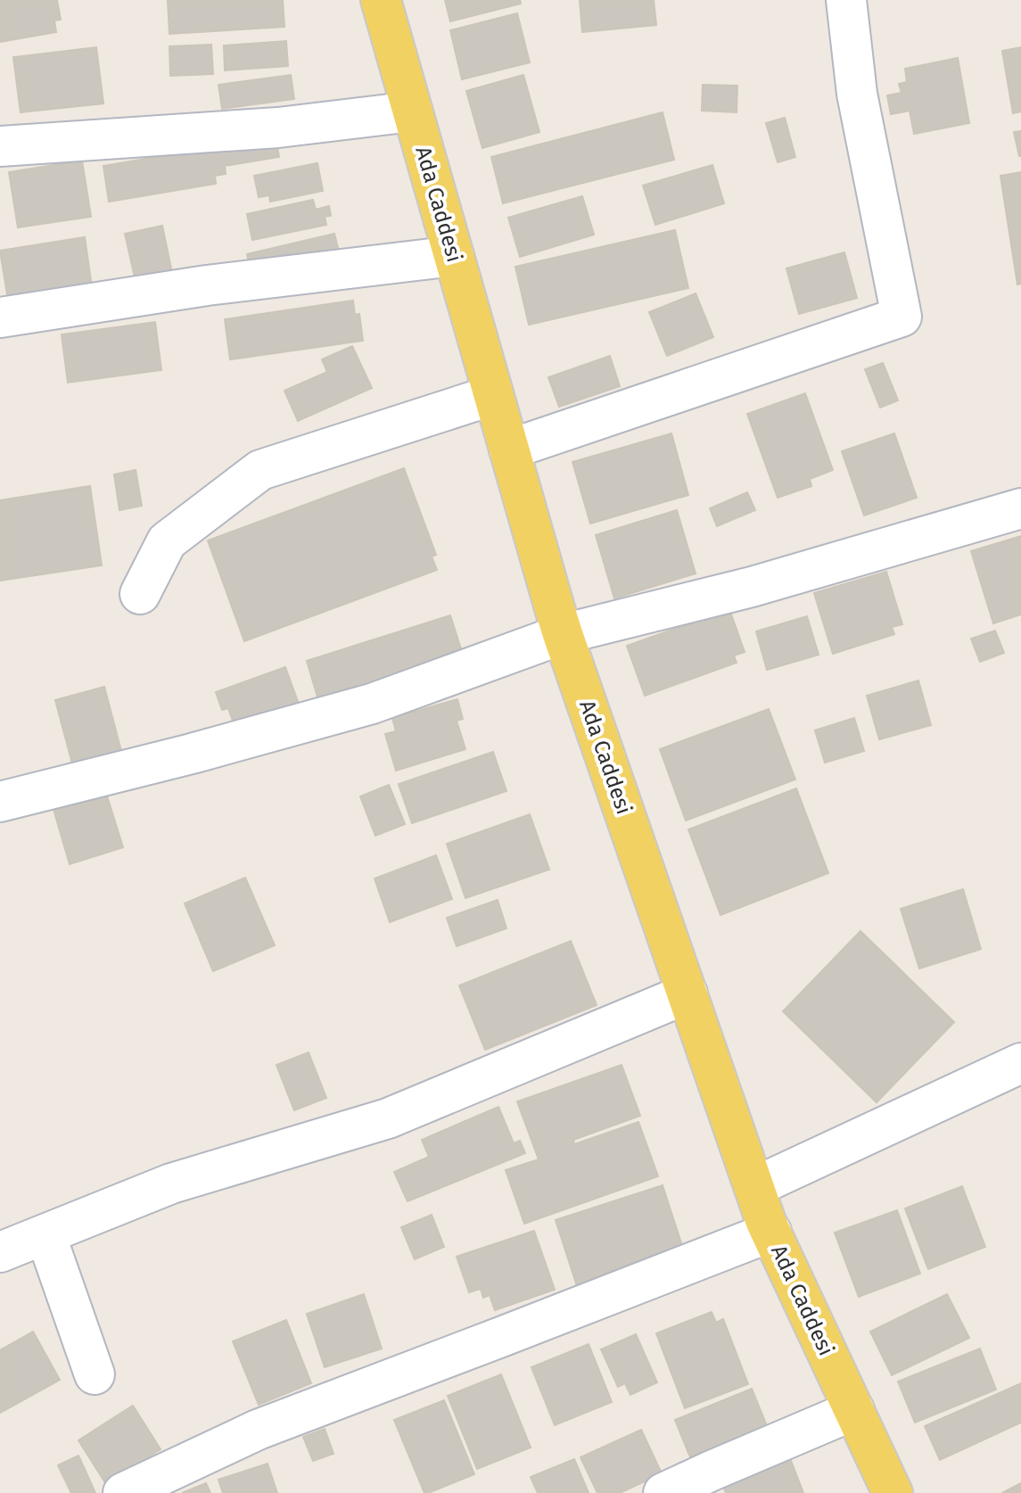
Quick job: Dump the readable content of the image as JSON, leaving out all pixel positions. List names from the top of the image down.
{
  "streets": {
    "main road": ["Ada Caddesi"]
  }
}
